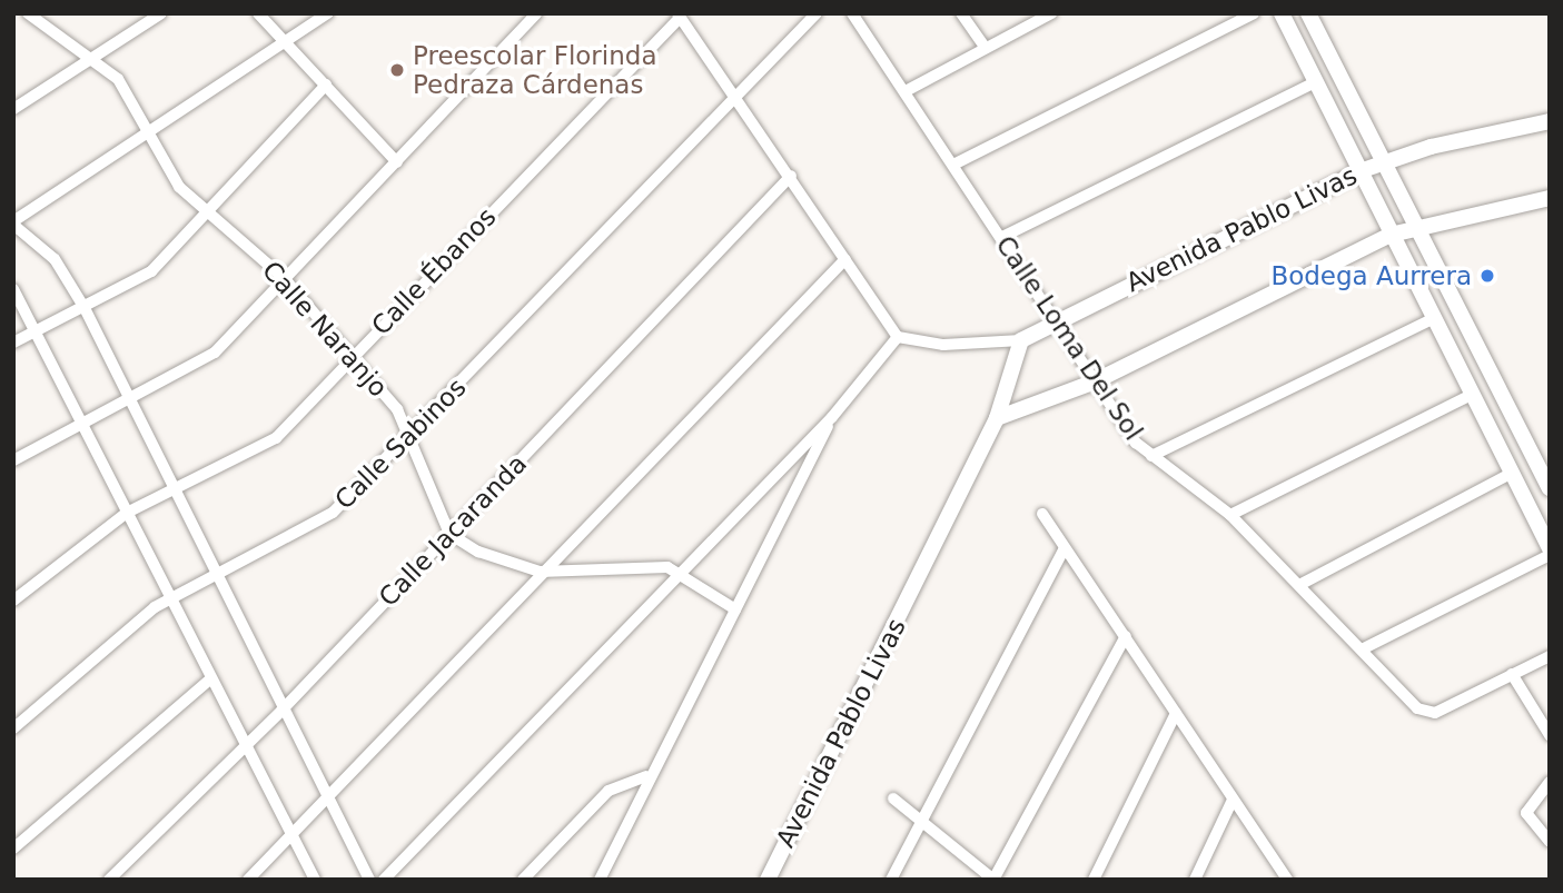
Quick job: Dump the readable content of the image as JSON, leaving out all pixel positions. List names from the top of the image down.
{
  "streets": {
    "street": [
      "Avenida Pablo Livas",
      "Calle Ébanos",
      "Calle Naranjo",
      "Calle Loma Del Sol",
      "Calle Sabinos",
      "Calle Jacaranda"
    ]
  },
  "crossings": [
    ["Avenida Pablo Livas", "Calle Loma Del Sol"],
    ["Calle Ébanos", "Calle Naranjo"],
    ["Calle Naranjo", "Calle Sabinos"],
    ["Calle Naranjo", "Calle Jacaranda"]
  ],
  "places": ["Preescolar Florinda Pedraza Cárdenas", "Bodega Aurrera"]
}
